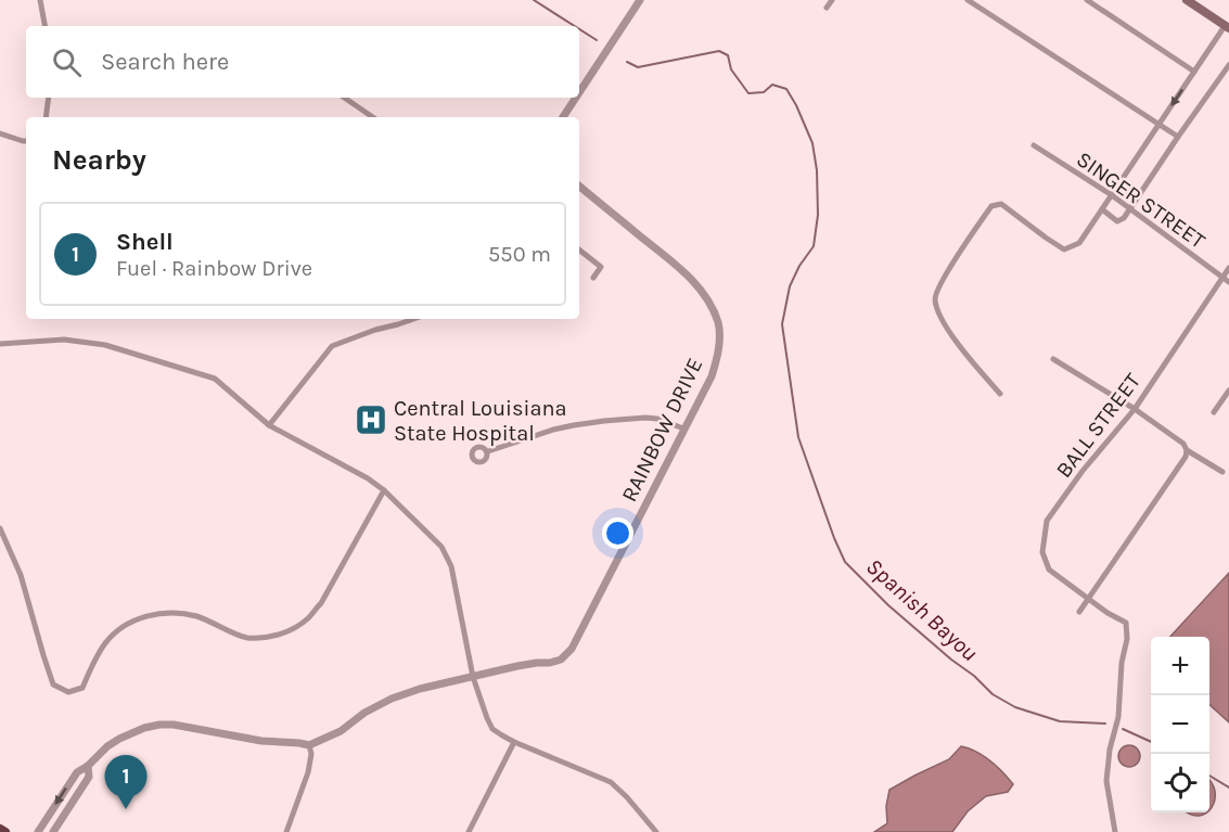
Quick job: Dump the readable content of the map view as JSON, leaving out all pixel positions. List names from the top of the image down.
{
  "streets": {
    "street": ["SINGER STREET", "BALL STREET", "RAINBOW DRIVE"]
  },
  "crossings": [
    ["SINGER STREET", "BALL STREET"]
  ],
  "water": ["Spanish Bayou"],
  "places": {
    "hospital": ["Central Louisiana State Hospital"]
  },
  "page": {
    "search": "Search here",
    "heading": "Nearby",
    "list": [
      {
        "mark": "1",
        "name": "Shell",
        "note": "Fuel · Rainbow Drive",
        "value": "550 m"
      }
    ],
    "map_buttons": ["+", "−"],
    "pins": "1"
  }
}
